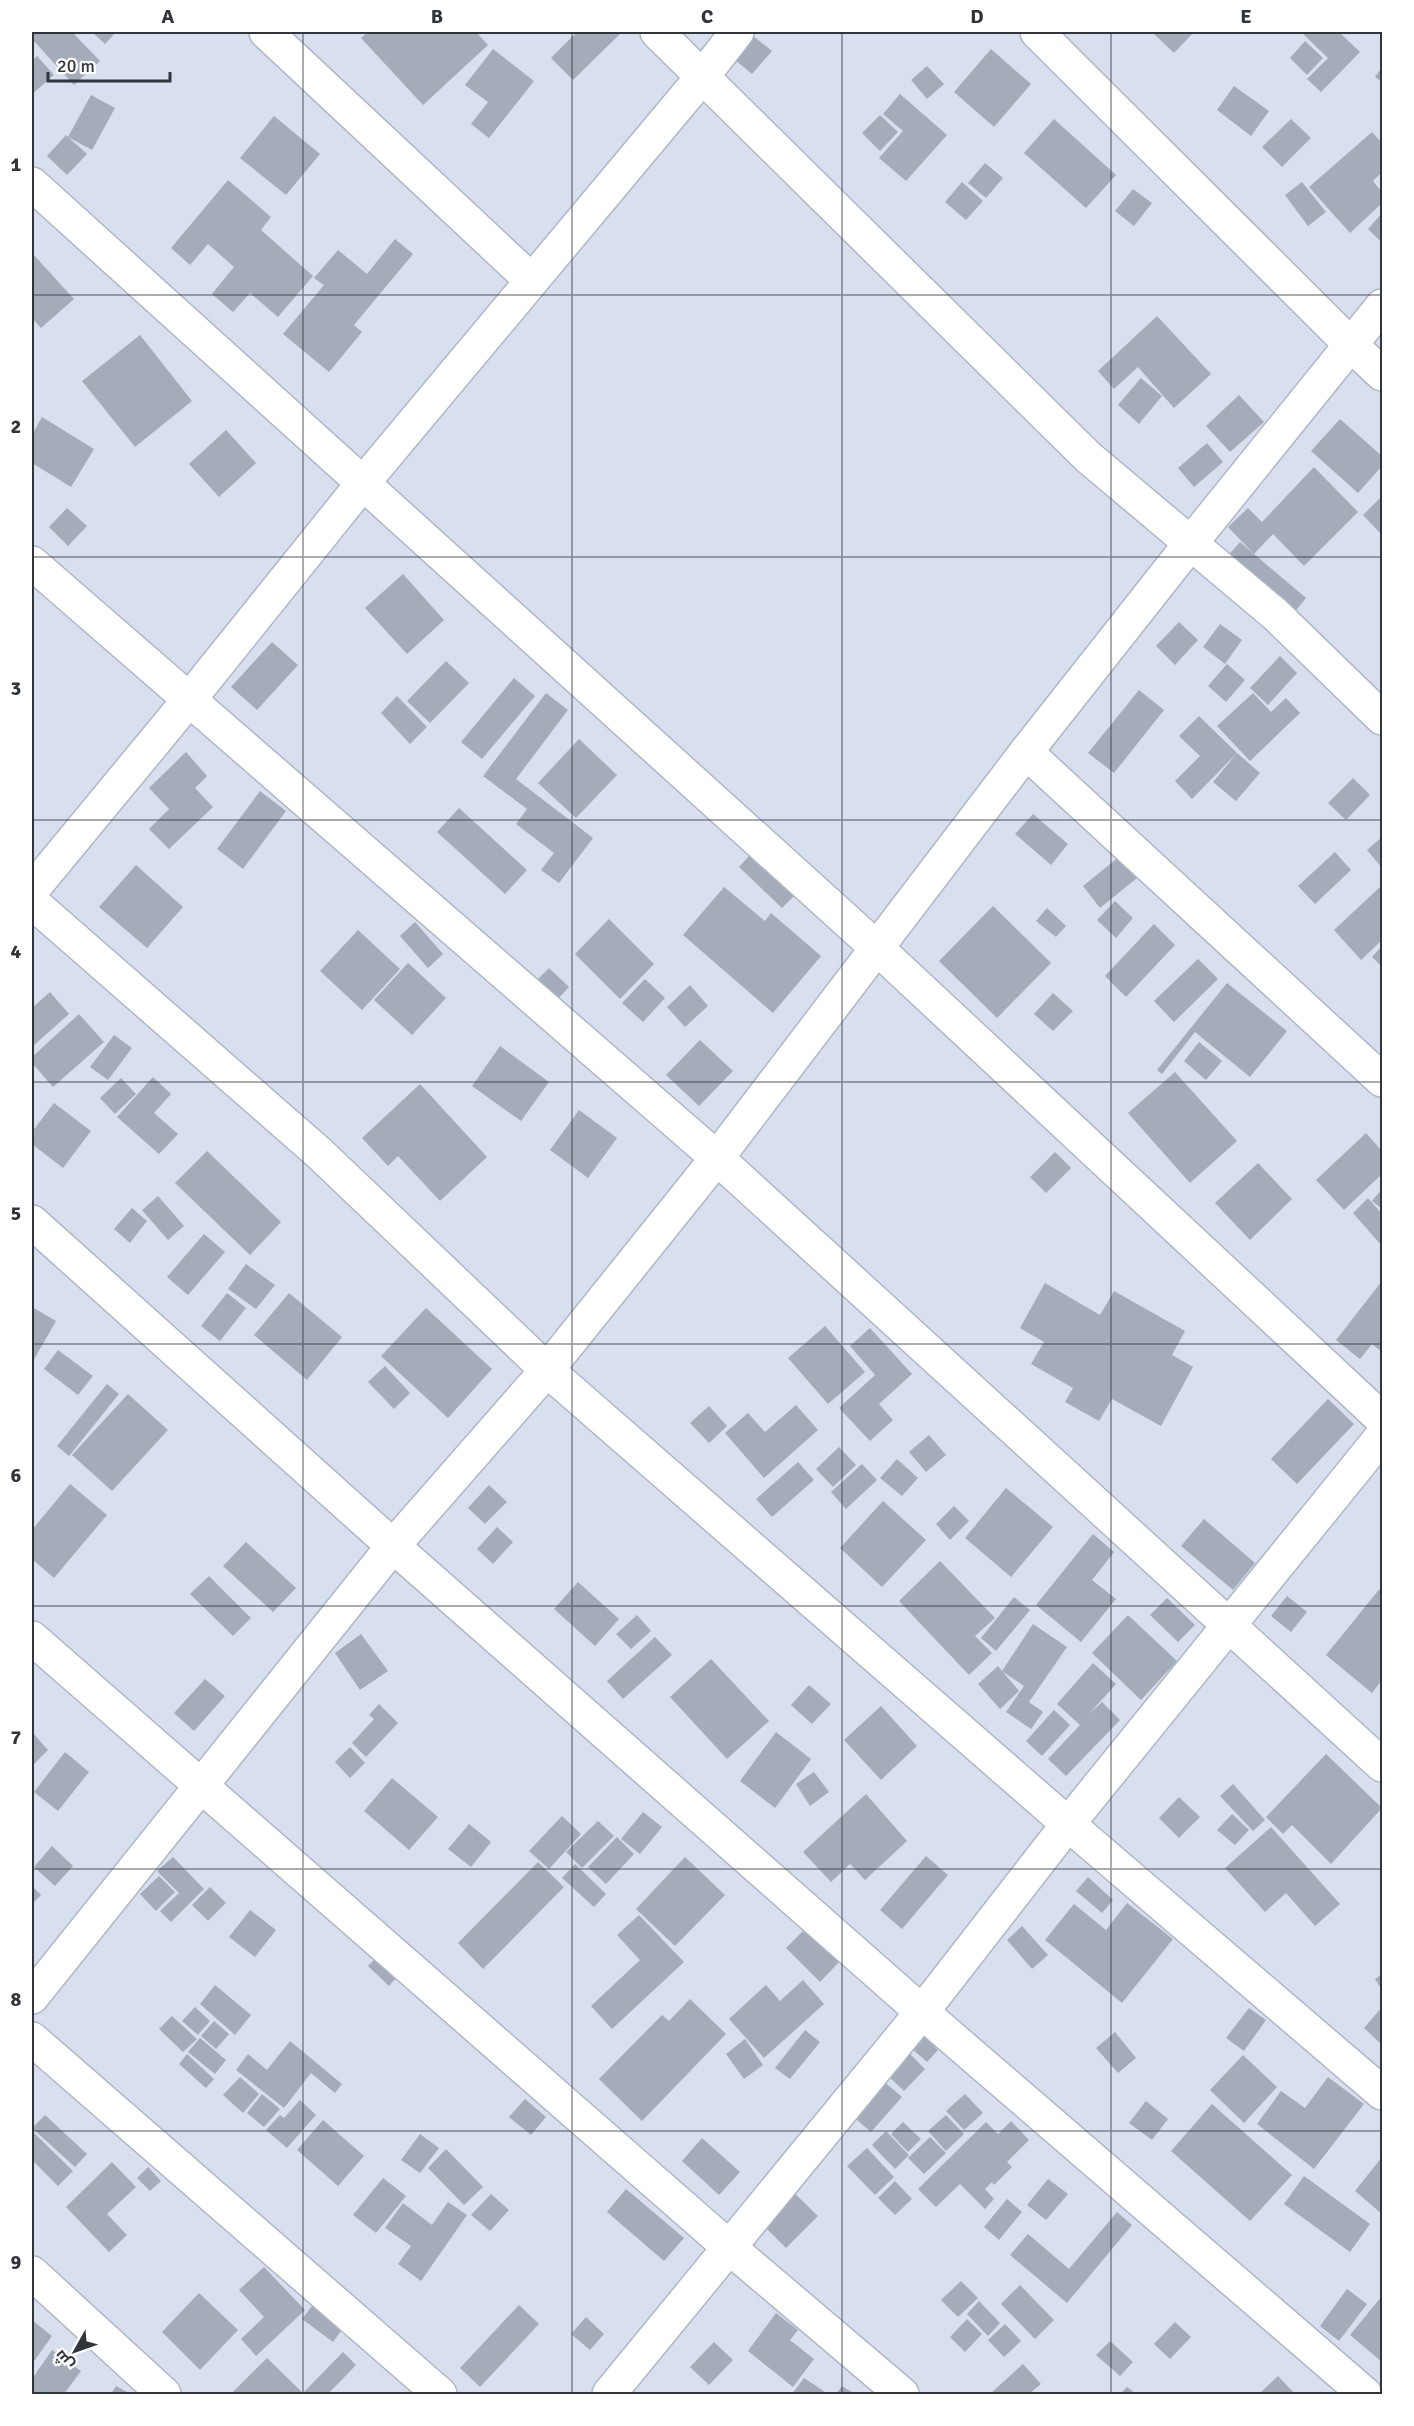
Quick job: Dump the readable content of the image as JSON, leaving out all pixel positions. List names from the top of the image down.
{
  "scale_bar": "20 m",
  "north": "bottom left",
  "grid": {
    "columns": [
      "A",
      "B",
      "C",
      "D",
      "E"
    ],
    "rows": [
      "1",
      "2",
      "3",
      "4",
      "5",
      "6",
      "7",
      "8",
      "9"
    ]
  }
}
